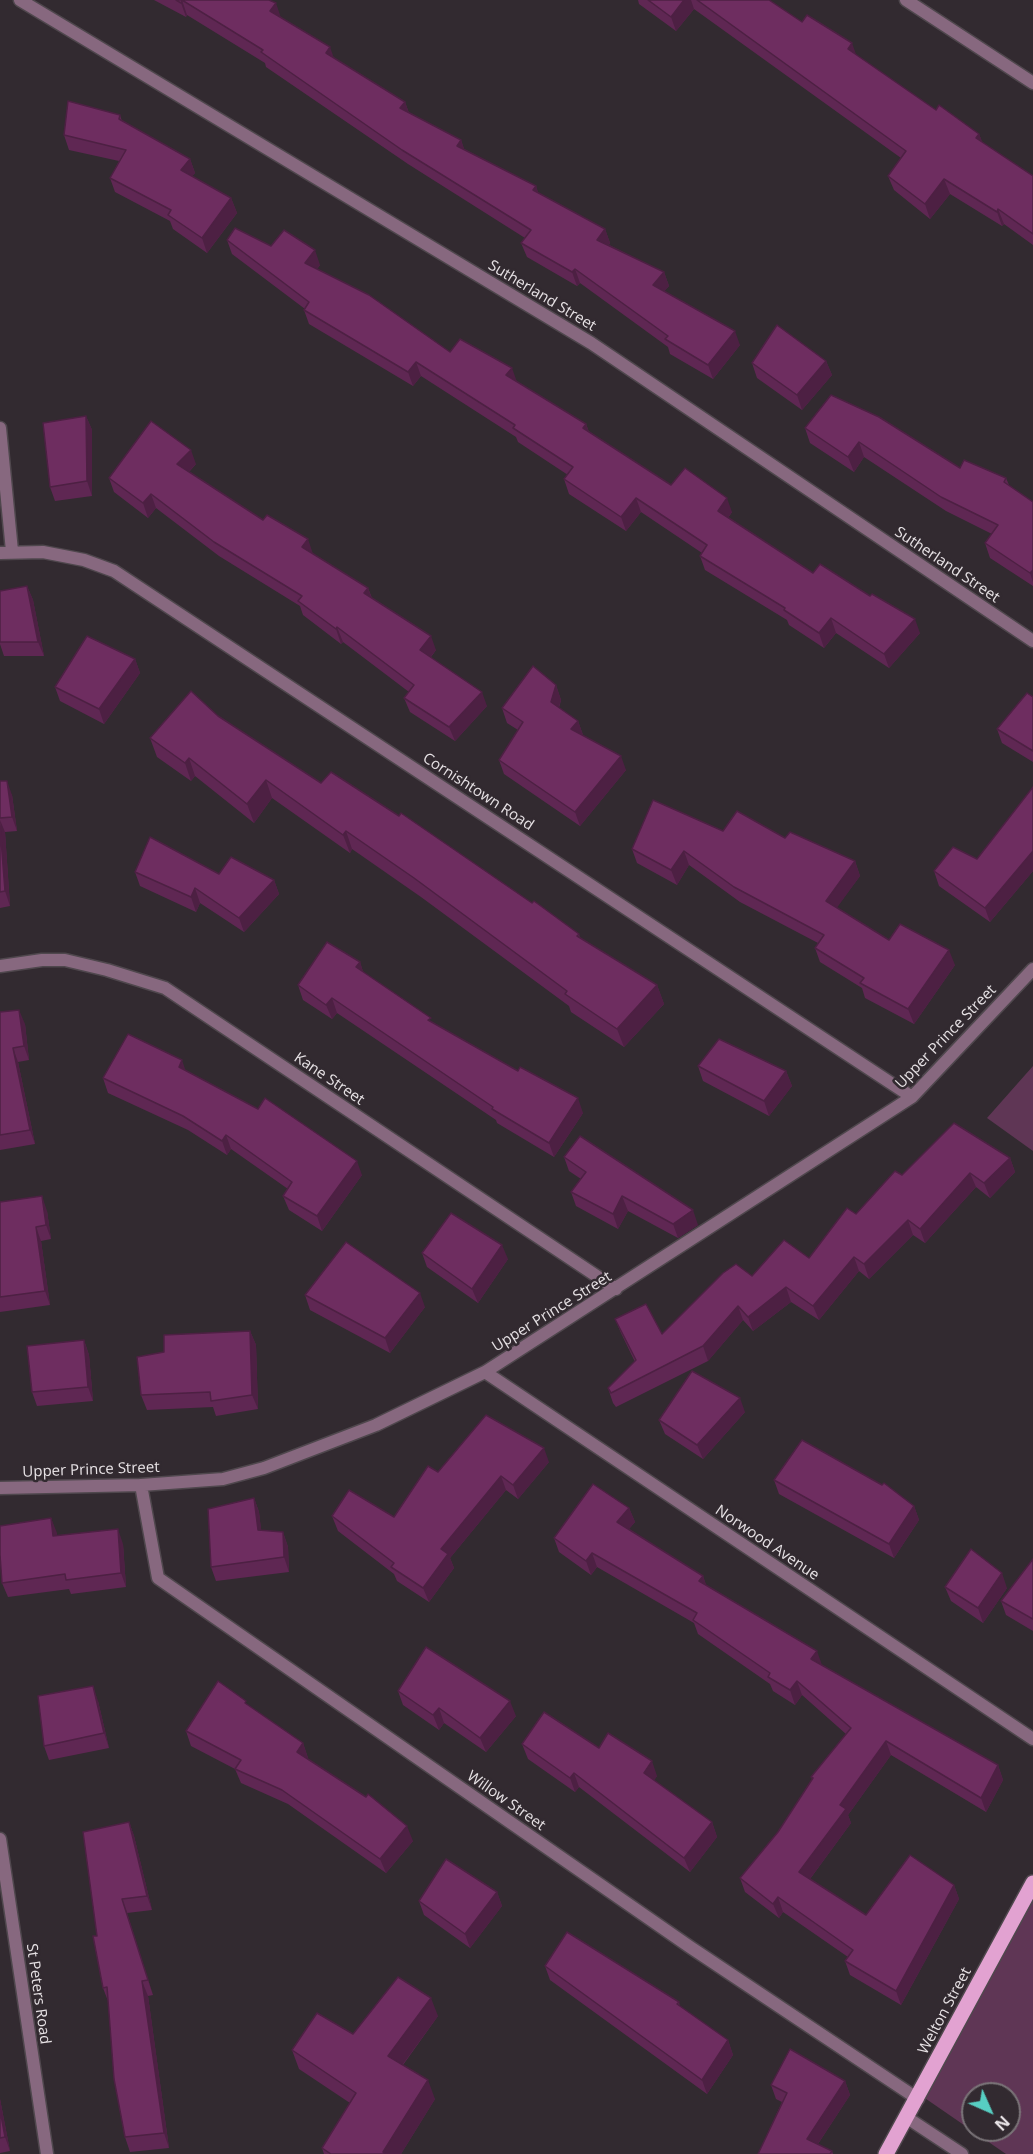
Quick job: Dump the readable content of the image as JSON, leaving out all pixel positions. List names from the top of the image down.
{
  "streets": {
    "main road": ["Welton Street"],
    "street": [
      "Sutherland Street",
      "Cornishtown Road",
      "Upper Prince Street",
      "Kane Street",
      "Norwood Avenue",
      "Willow Street",
      "St Peters Road"
    ]
  },
  "crossings": [
    ["Cornishtown Road", "Upper Prince Street"],
    ["Upper Prince Street", "Kane Street"],
    ["Upper Prince Street", "Norwood Avenue"],
    ["Upper Prince Street", "Willow Street"],
    ["Willow Street", "Welton Street"]
  ],
  "north": "bottom right"
}
